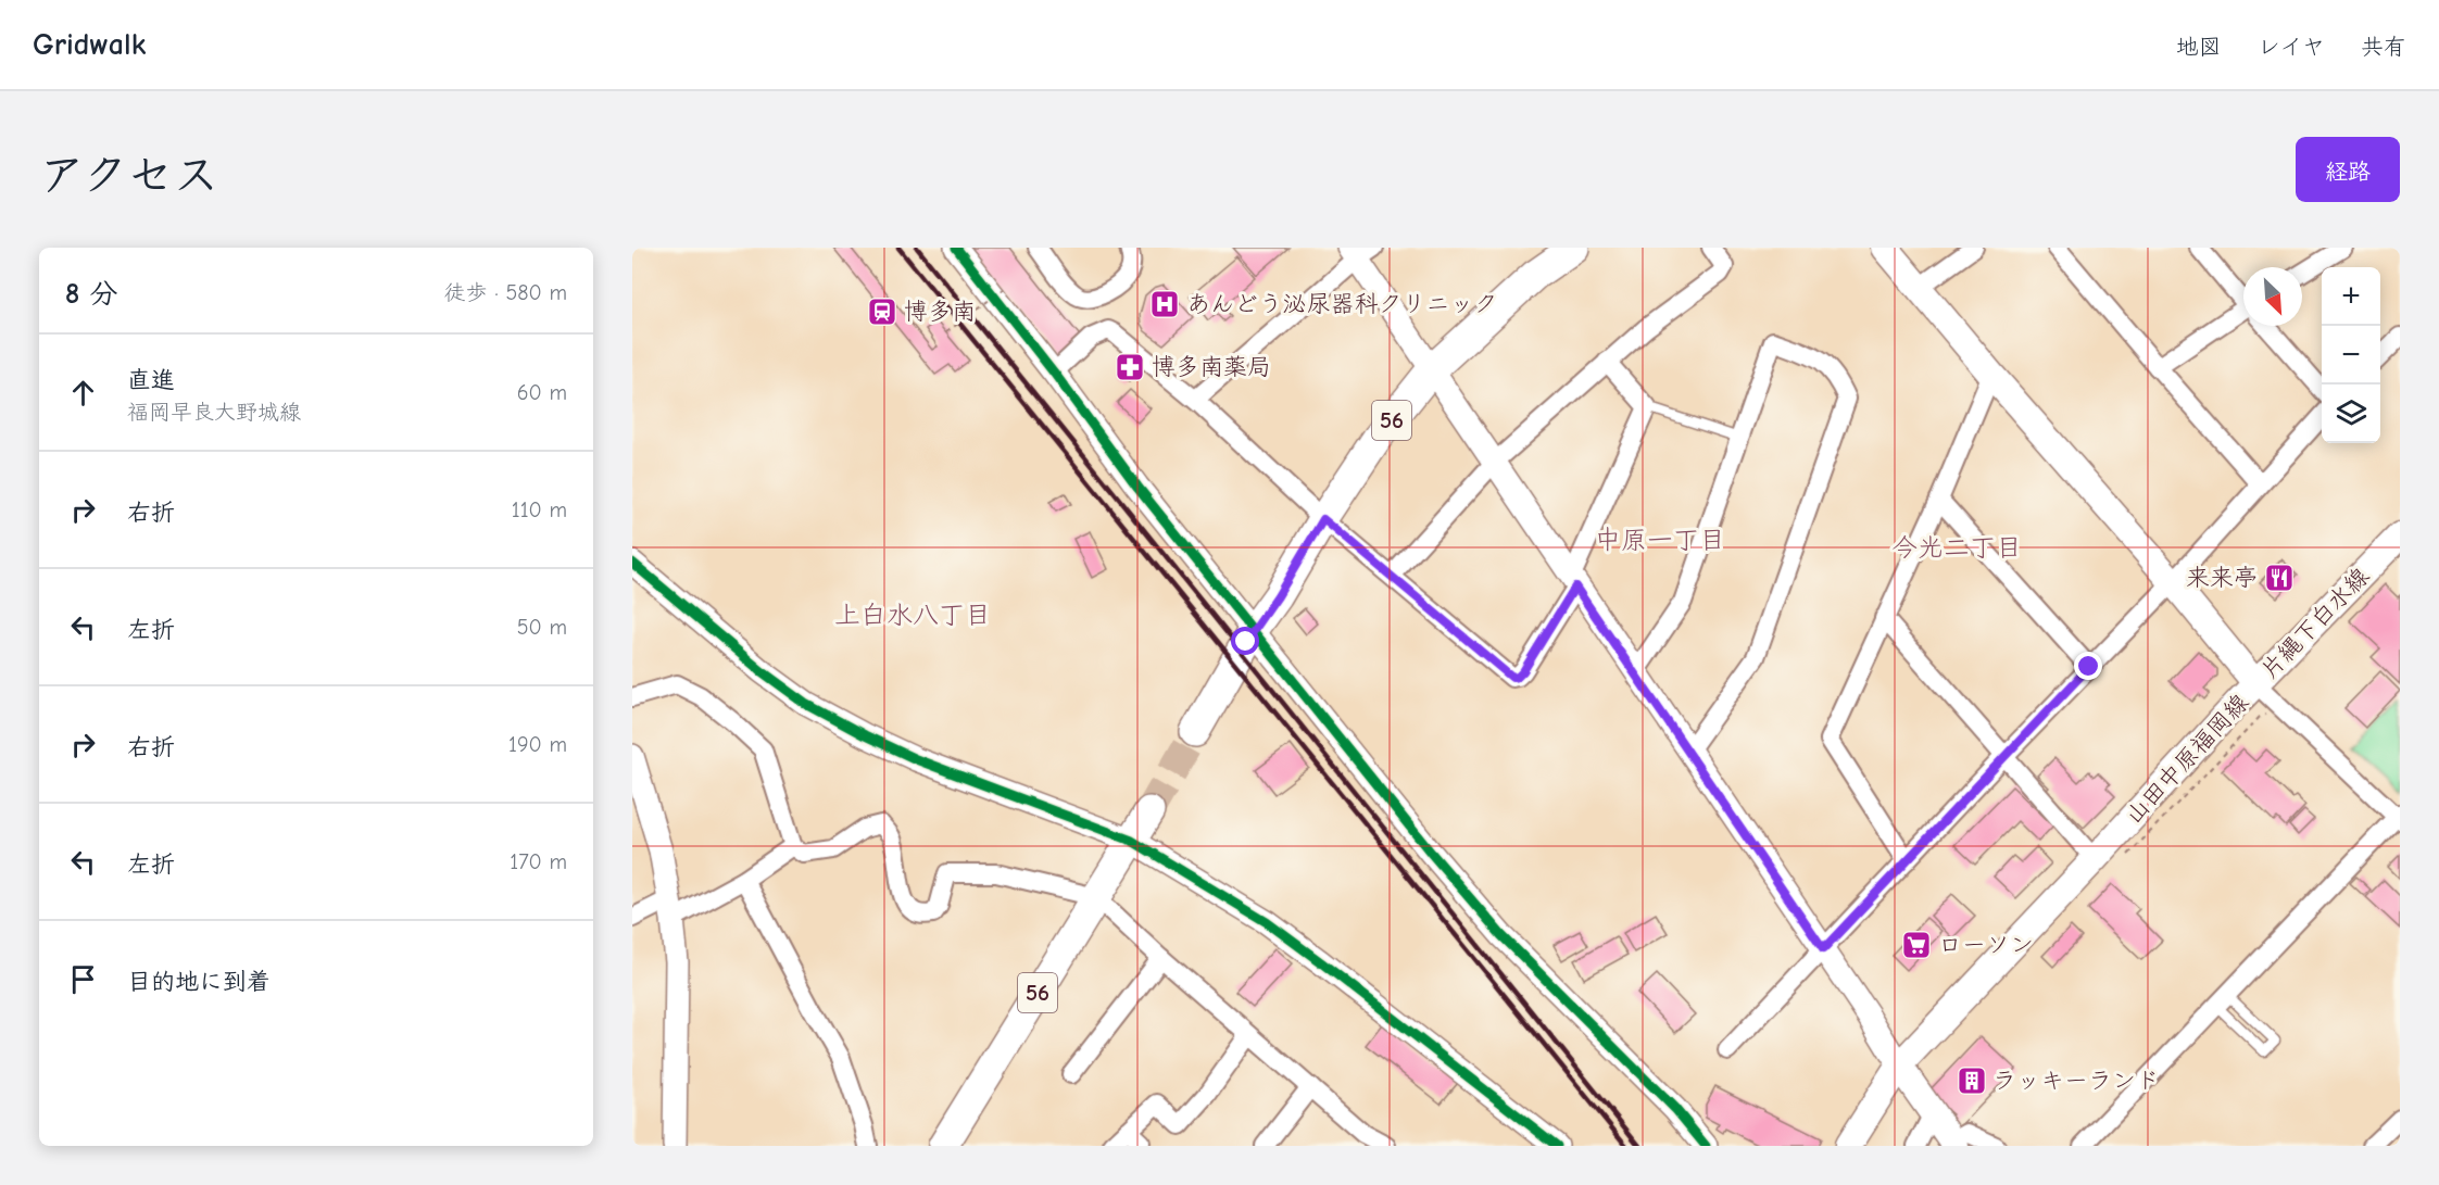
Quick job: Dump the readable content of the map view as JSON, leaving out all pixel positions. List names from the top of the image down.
{
  "streets": {
    "main road": ["56", "片縄下白水線", "山田中原福岡線"]
  },
  "crossings": [
    ["片縄下白水線", "山田中原福岡線"]
  ],
  "districts": ["中原一丁目", "今光二丁目", "上白水八丁目"],
  "places": {
    "hospital": ["あんどう泌尿器科クリニック"],
    "station": ["博多南"],
    "pharmacy": ["博多南薬局"],
    "restaurant": ["来来亭"],
    "supermarket": ["ローソン"],
    "building": ["ラッキーランド"]
  },
  "north": "bottom right",
  "page": {
    "header": "Gridwalk",
    "nav": ["地図", "レイヤ", "共有"],
    "title": "アクセス",
    "buttons": "経路",
    "heading": ["8 分", "徒歩 · 580 m"],
    "map_buttons": ["+", "−"],
    "list": [
      ["直進", "福岡早良大野城線", "60 m"],
      ["右折", "110 m"],
      ["左折", "50 m"],
      ["右折", "190 m"],
      ["左折", "170 m"],
      "目的地に到着"
    ]
  }
}
